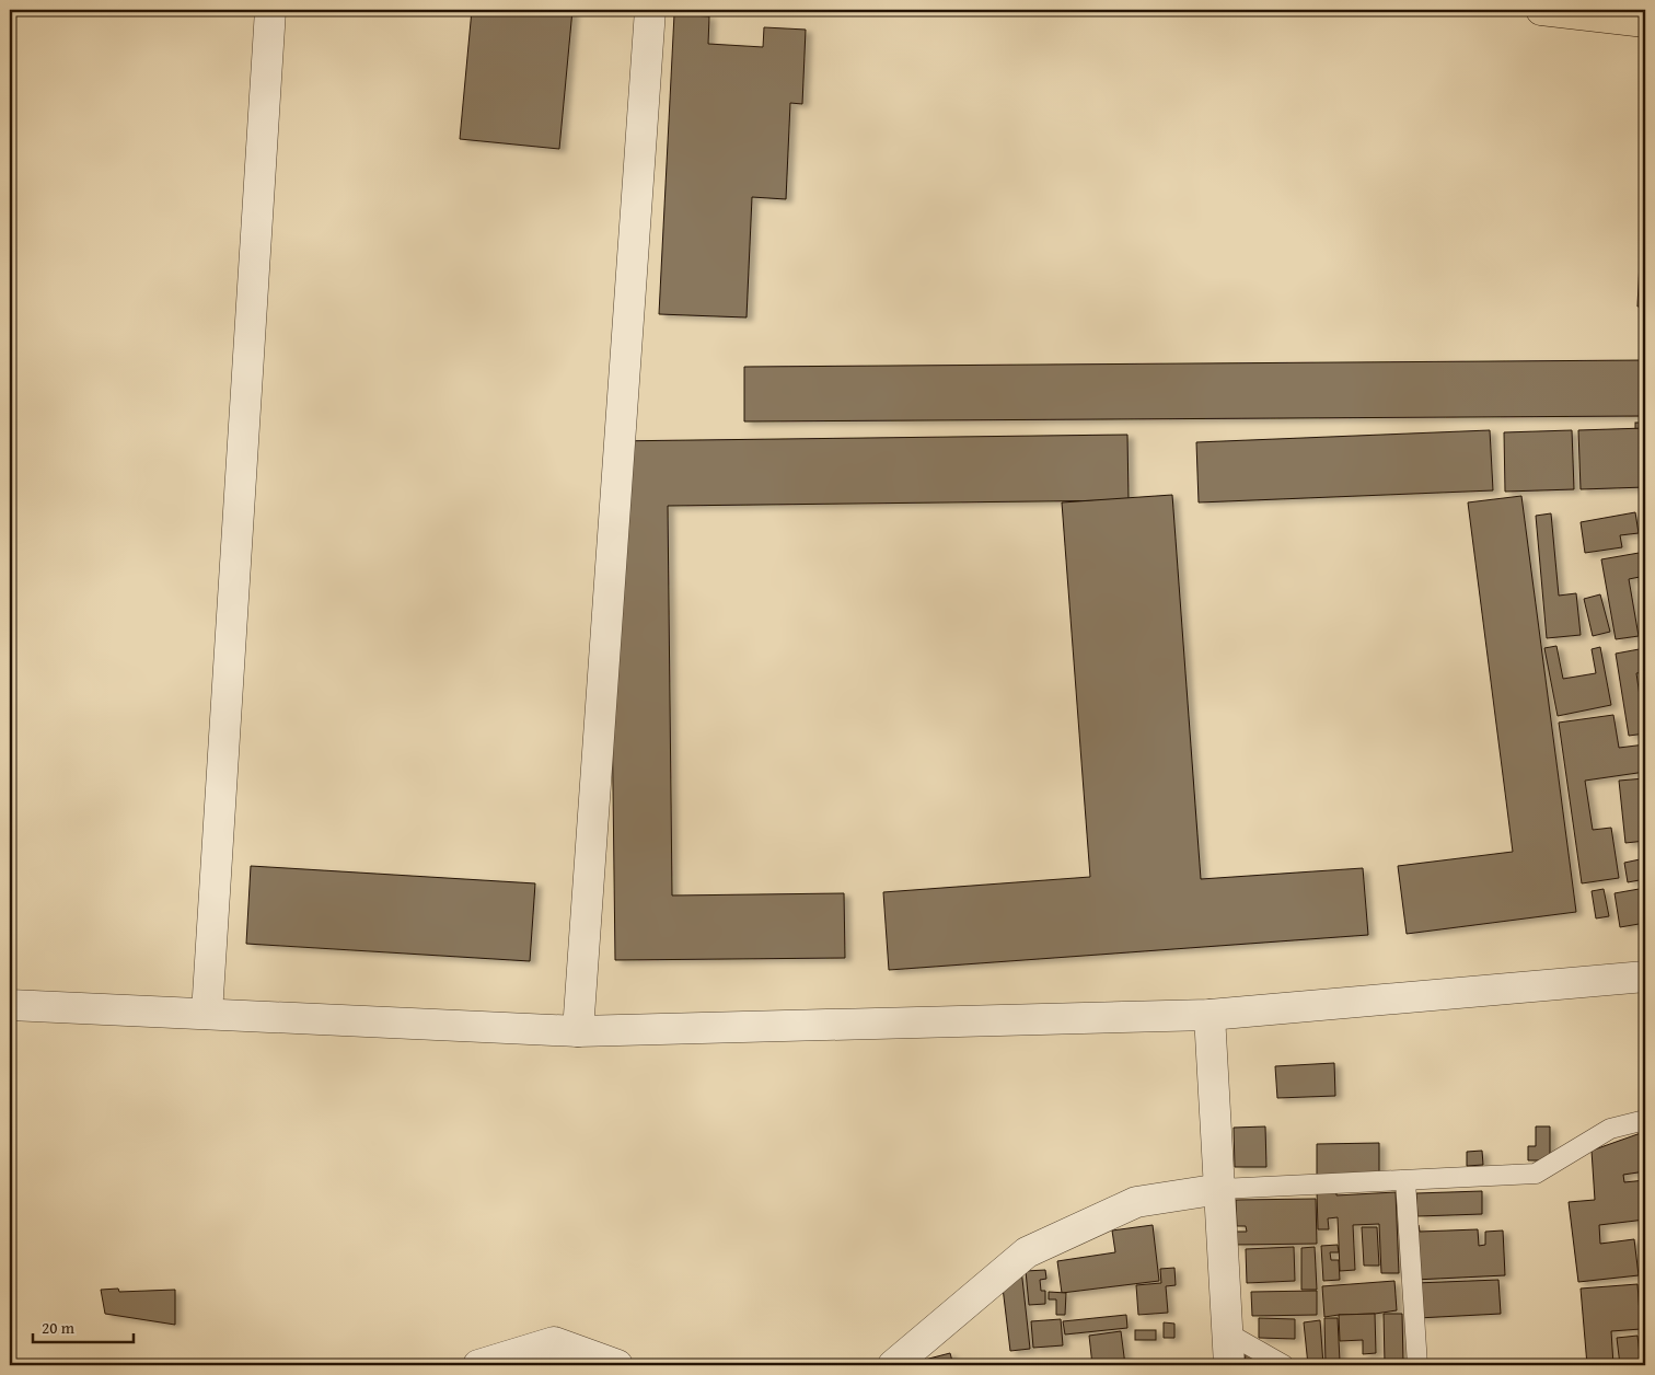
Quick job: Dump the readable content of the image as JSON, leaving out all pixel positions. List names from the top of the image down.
{
  "scale_bar": "20 m"
}
